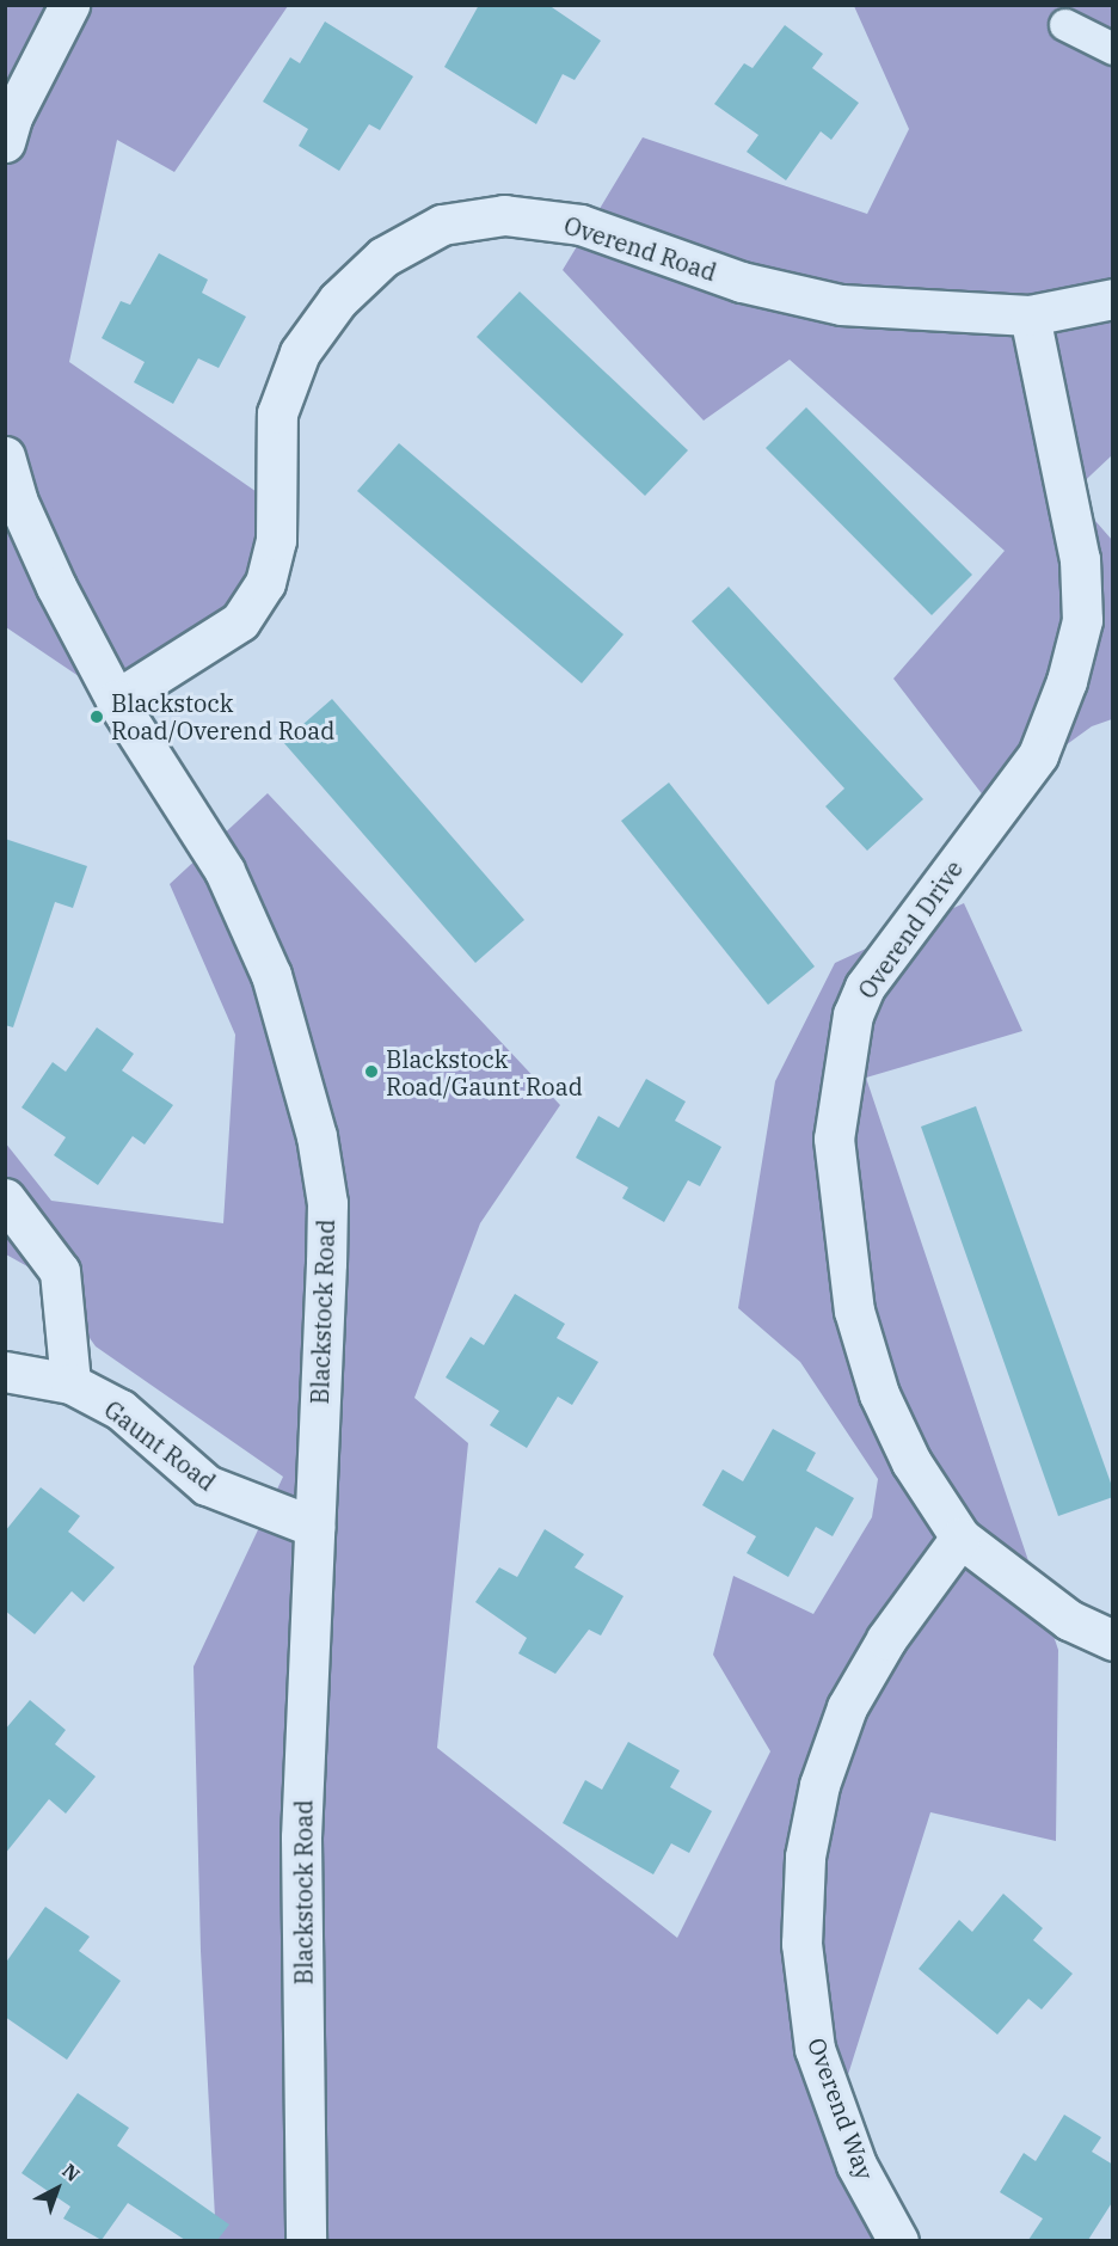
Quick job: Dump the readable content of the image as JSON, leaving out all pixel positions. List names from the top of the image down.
{
  "streets": {
    "street": [
      "Overend Road",
      "Overend Drive",
      "Blackstock Road",
      "Gaunt Road",
      "Overend Way"
    ]
  },
  "crossings": [
    ["Overend Road", "Overend Drive"],
    ["Overend Road", "Blackstock Road"],
    ["Overend Drive", "Overend Way"],
    ["Blackstock Road", "Gaunt Road"]
  ],
  "places": ["Blackstock Road/Overend Road", "Blackstock Road/Gaunt Road"],
  "north": "top right"
}
